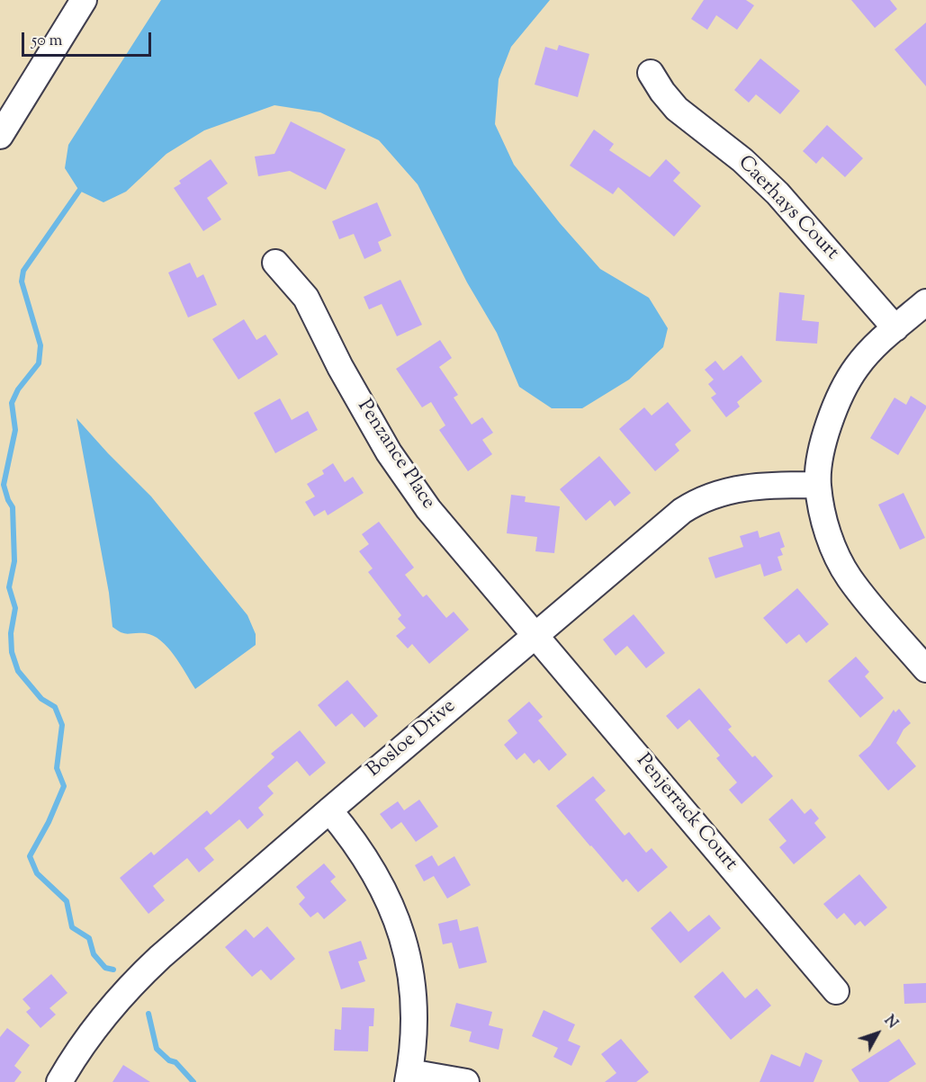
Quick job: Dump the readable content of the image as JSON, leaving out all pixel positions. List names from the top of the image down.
{
  "streets": {
    "street": [
      "Caerhays Court",
      "Penzance Place",
      "Bosloe Drive",
      "Penjerrack Court"
    ]
  },
  "crossings": [
    ["Penzance Place", "Bosloe Drive"],
    ["Penzance Place", "Penjerrack Court"],
    ["Bosloe Drive", "Penjerrack Court"]
  ],
  "scale_bar": "50 m",
  "north": "top right"
}
